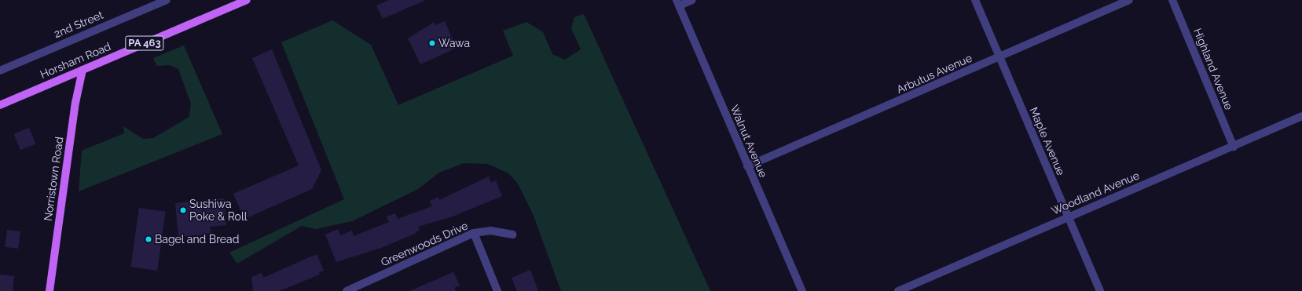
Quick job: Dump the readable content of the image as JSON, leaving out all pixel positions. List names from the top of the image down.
{
  "streets": {
    "main road": ["PA 463", "Horsham Road", "Norristown Road"],
    "street": [
      "2nd Street",
      "Highland Avenue",
      "Arbutus Avenue",
      "Walnut Avenue",
      "Maple Avenue",
      "Woodland Avenue",
      "Greenwoods Drive"
    ]
  },
  "crossings": [
    ["Horsham Road", "Norristown Road"],
    ["Highland Avenue", "Woodland Avenue"],
    ["Arbutus Avenue", "Walnut Avenue"],
    ["Arbutus Avenue", "Maple Avenue"],
    ["Maple Avenue", "Woodland Avenue"]
  ],
  "places": ["Wawa", "Sushiwa Poke & Roll", "Bagel and Bread"]
}
